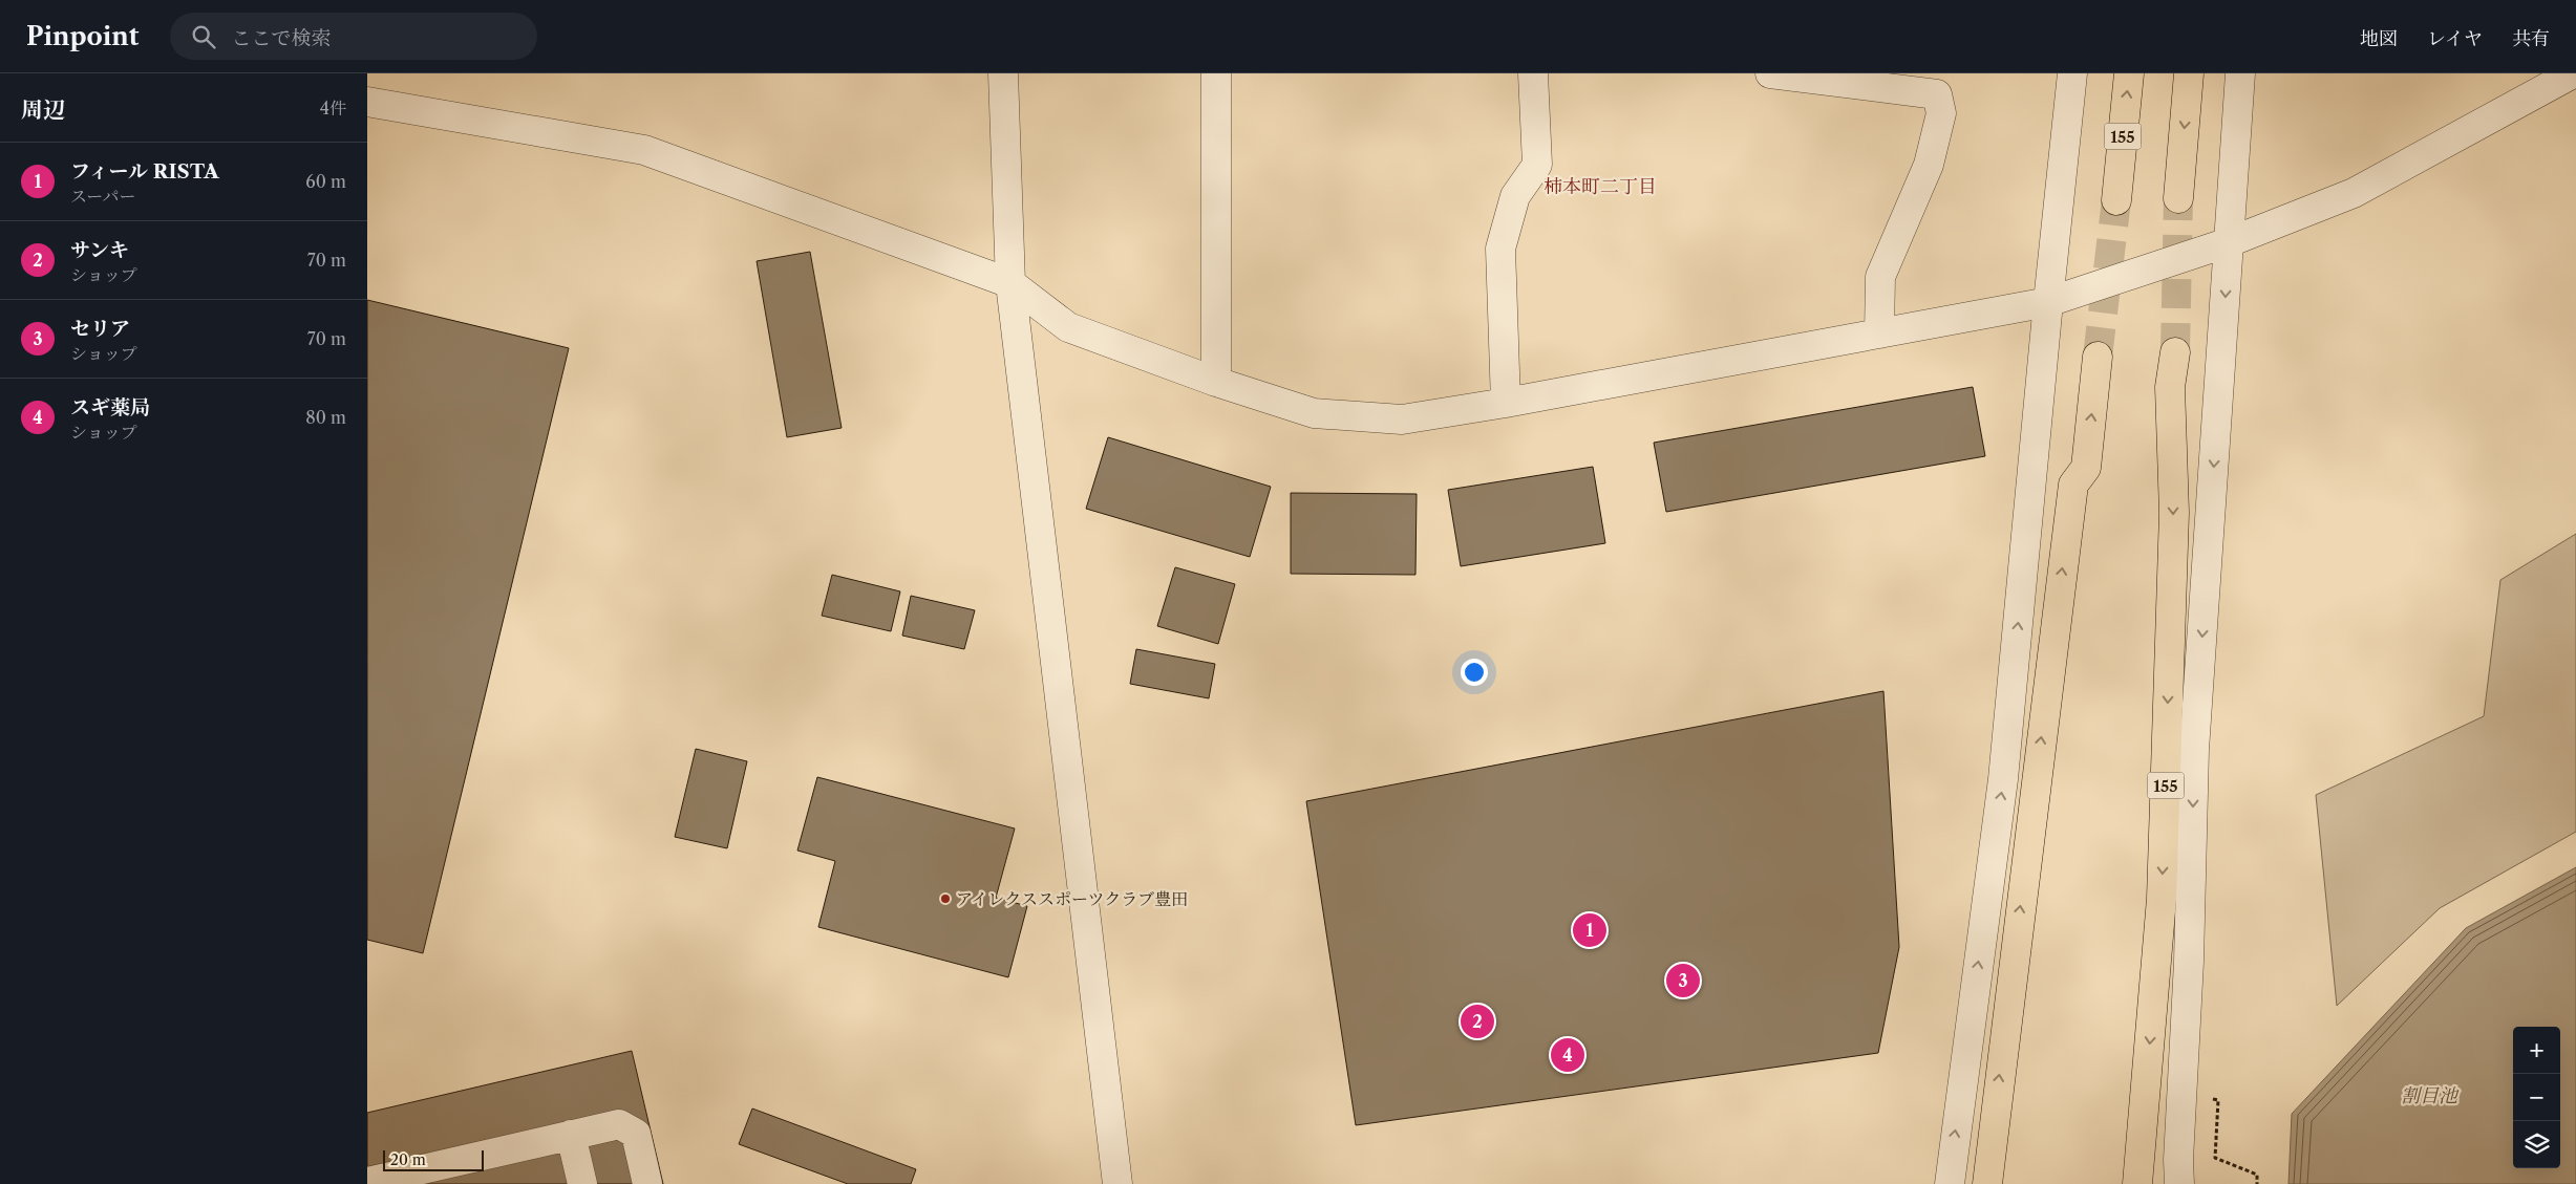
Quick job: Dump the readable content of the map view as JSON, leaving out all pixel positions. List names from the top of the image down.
{
  "streets": {
    "highway": ["155"]
  },
  "districts": ["柿本町二丁目"],
  "water": ["割目池"],
  "places": ["アイレクススポーツクラブ豊田"],
  "scale_bar": "20 m",
  "page": {
    "header": "Pinpoint",
    "search": "ここで検索",
    "nav": ["地図", "レイヤ", "共有"],
    "heading": ["周辺", "4件"],
    "list": [
      {
        "mark": "1",
        "name": "フィール RISTA",
        "note": "スーパー",
        "value": "60 m"
      },
      {
        "mark": "2",
        "name": "サンキ",
        "note": "ショップ",
        "value": "70 m"
      },
      {
        "mark": "3",
        "name": "セリア",
        "note": "ショップ",
        "value": "70 m"
      },
      {
        "mark": "4",
        "name": "スギ薬局",
        "note": "ショップ",
        "value": "80 m"
      }
    ],
    "pins": [
      "1",
      "3",
      "2",
      "4"
    ],
    "map_buttons": ["+", "−"],
    "scale": "20 m"
  }
}
